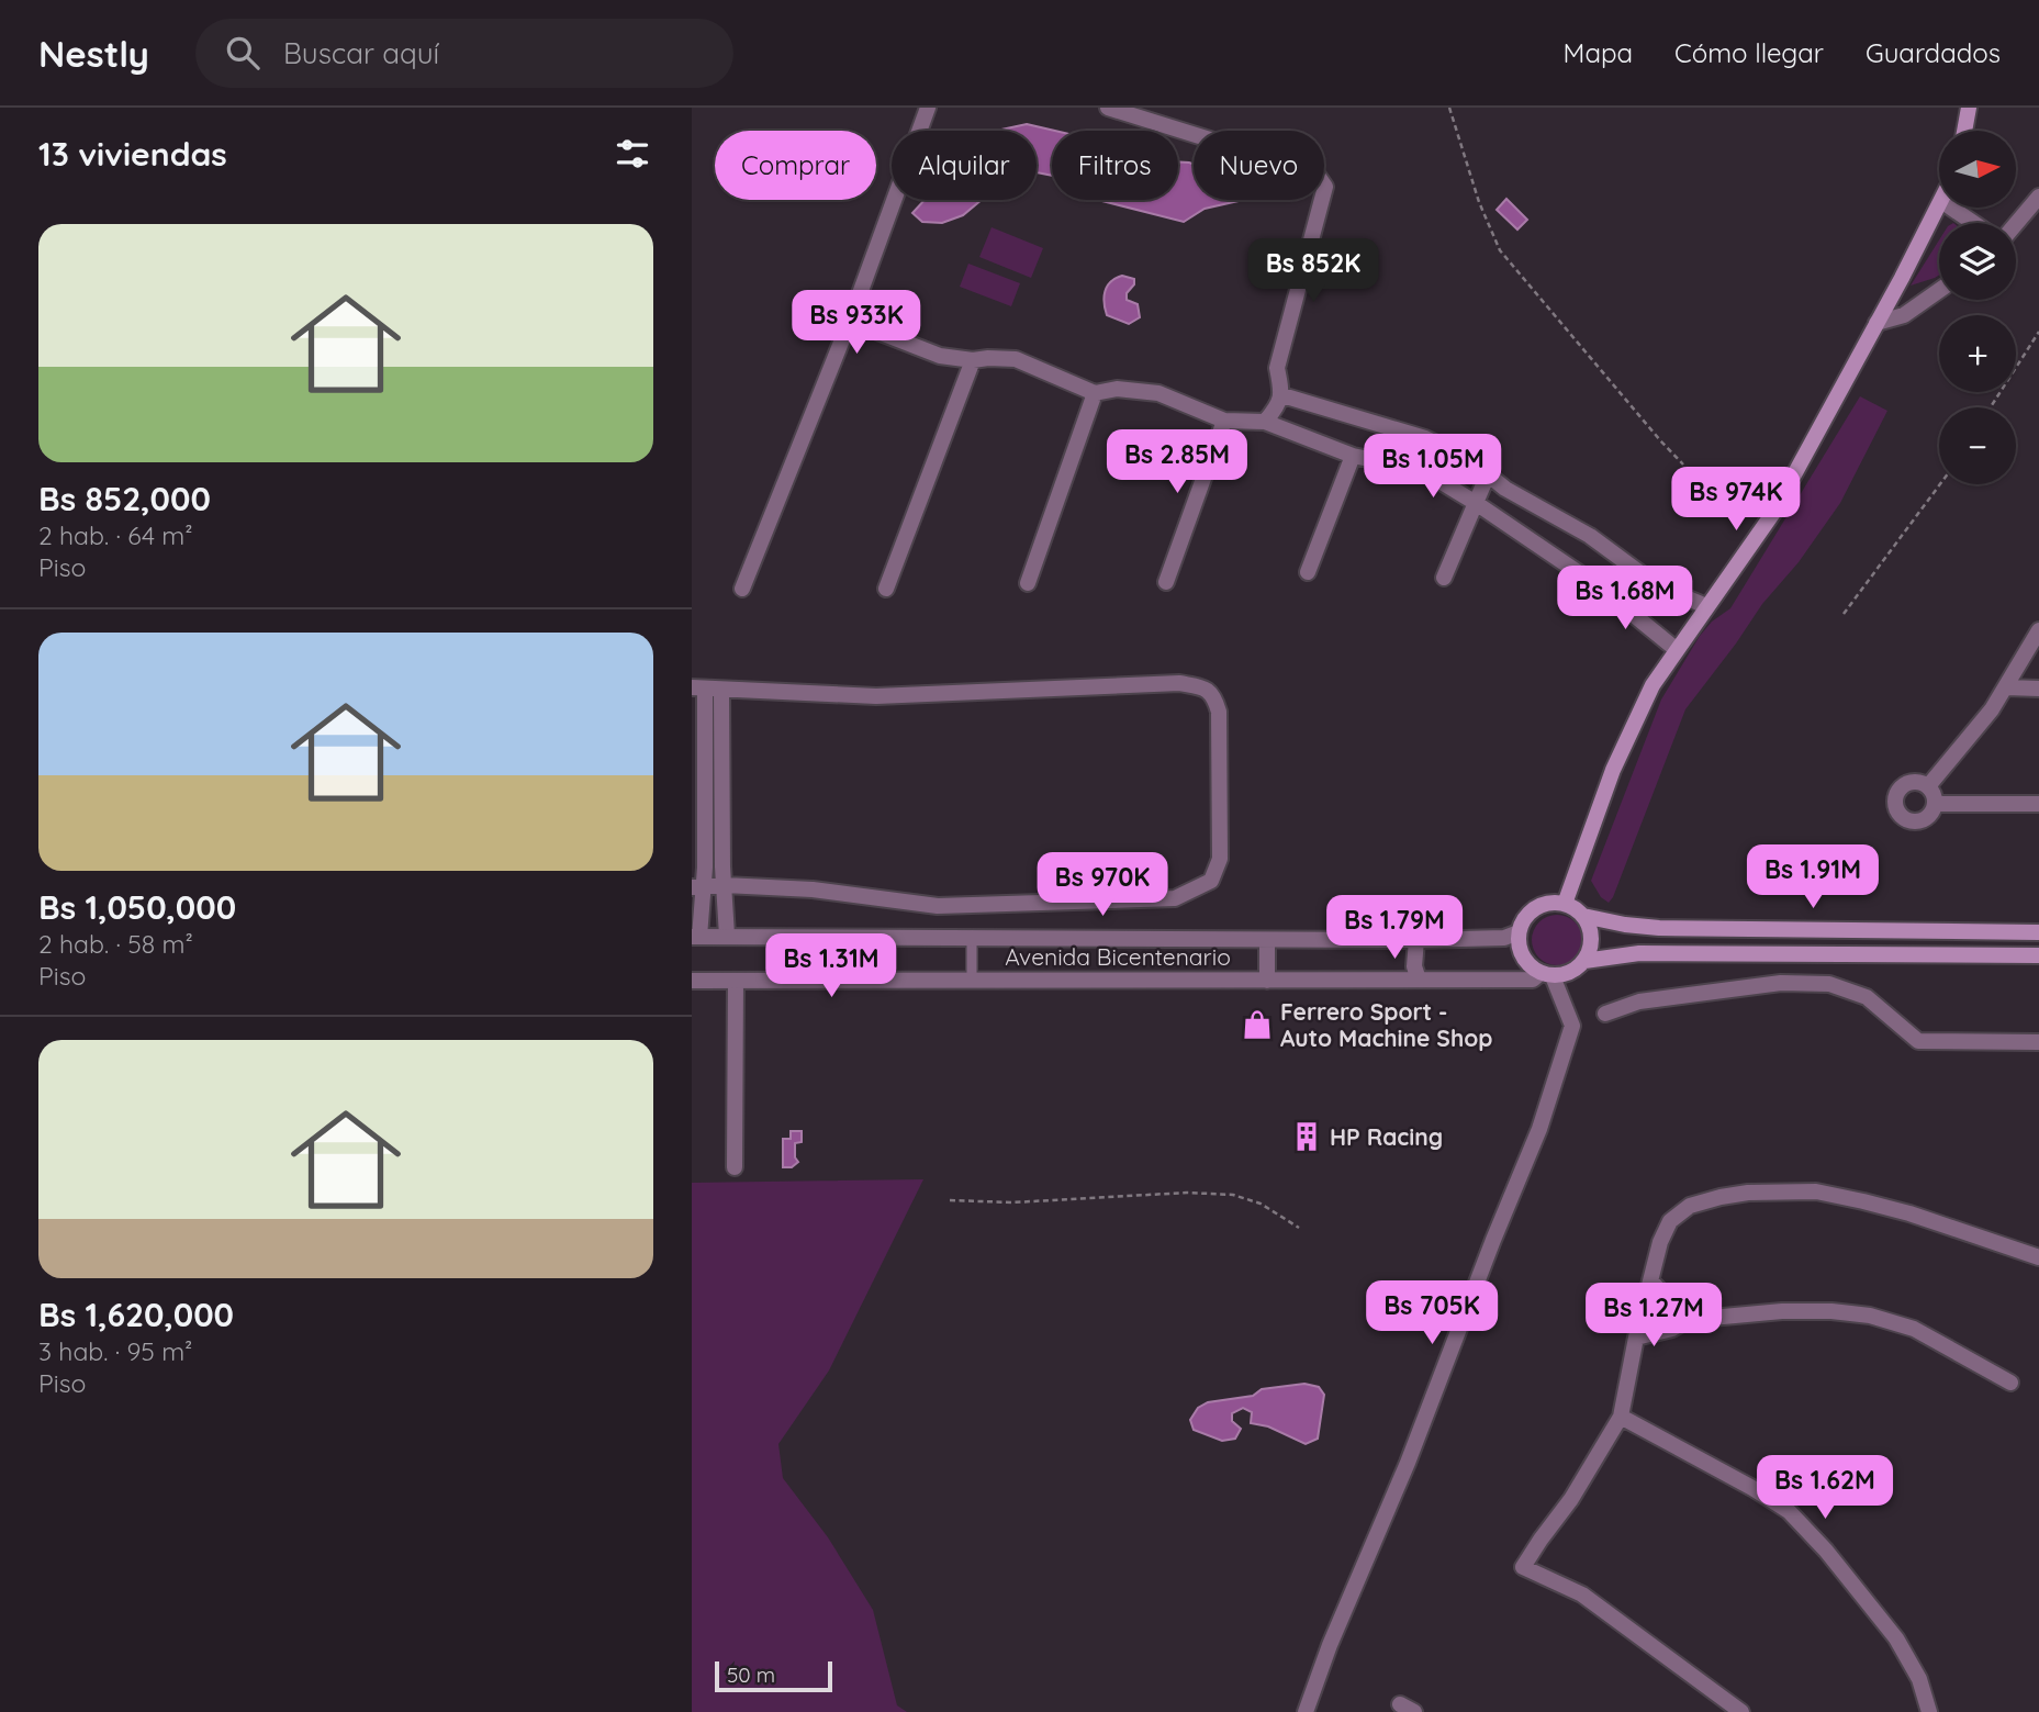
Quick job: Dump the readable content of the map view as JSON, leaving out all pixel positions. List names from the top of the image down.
{
  "streets": {
    "street": ["Avenida Bicentenario"]
  },
  "places": {
    "shop": ["Ferrero Sport - Auto Machine Shop"],
    "building": ["HP Racing"]
  },
  "scale_bar": "50 m",
  "north": "right",
  "page": {
    "header": "Nestly",
    "search": "Buscar aquí",
    "nav": ["Mapa", "Cómo llegar", "Guardados"],
    "heading": "13 viviendas",
    "map_buttons": ["+", "−"],
    "chip": [
      "Comprar",
      "Alquilar",
      "Filtros",
      "Nuevo"
    ],
    "list": [
      {
        "name": "Bs 852,000",
        "note": "2 hab. · 64 m² · Piso"
      },
      {
        "name": "Bs 1,050,000",
        "note": "2 hab. · 58 m² · Piso"
      },
      {
        "name": "Bs 1,620,000",
        "note": "3 hab. · 95 m² · Piso"
      }
    ],
    "price": [
      "Bs 852K",
      "Bs 933K",
      "Bs 2.85M",
      "Bs 1.05M",
      "Bs 974K",
      "Bs 1.68M",
      "Bs 1.91M",
      "Bs 970K",
      "Bs 1.79M",
      "Bs 1.31M",
      "Bs 705K",
      "Bs 1.27M",
      "Bs 1.62M"
    ],
    "scale": "50 m"
  }
}
